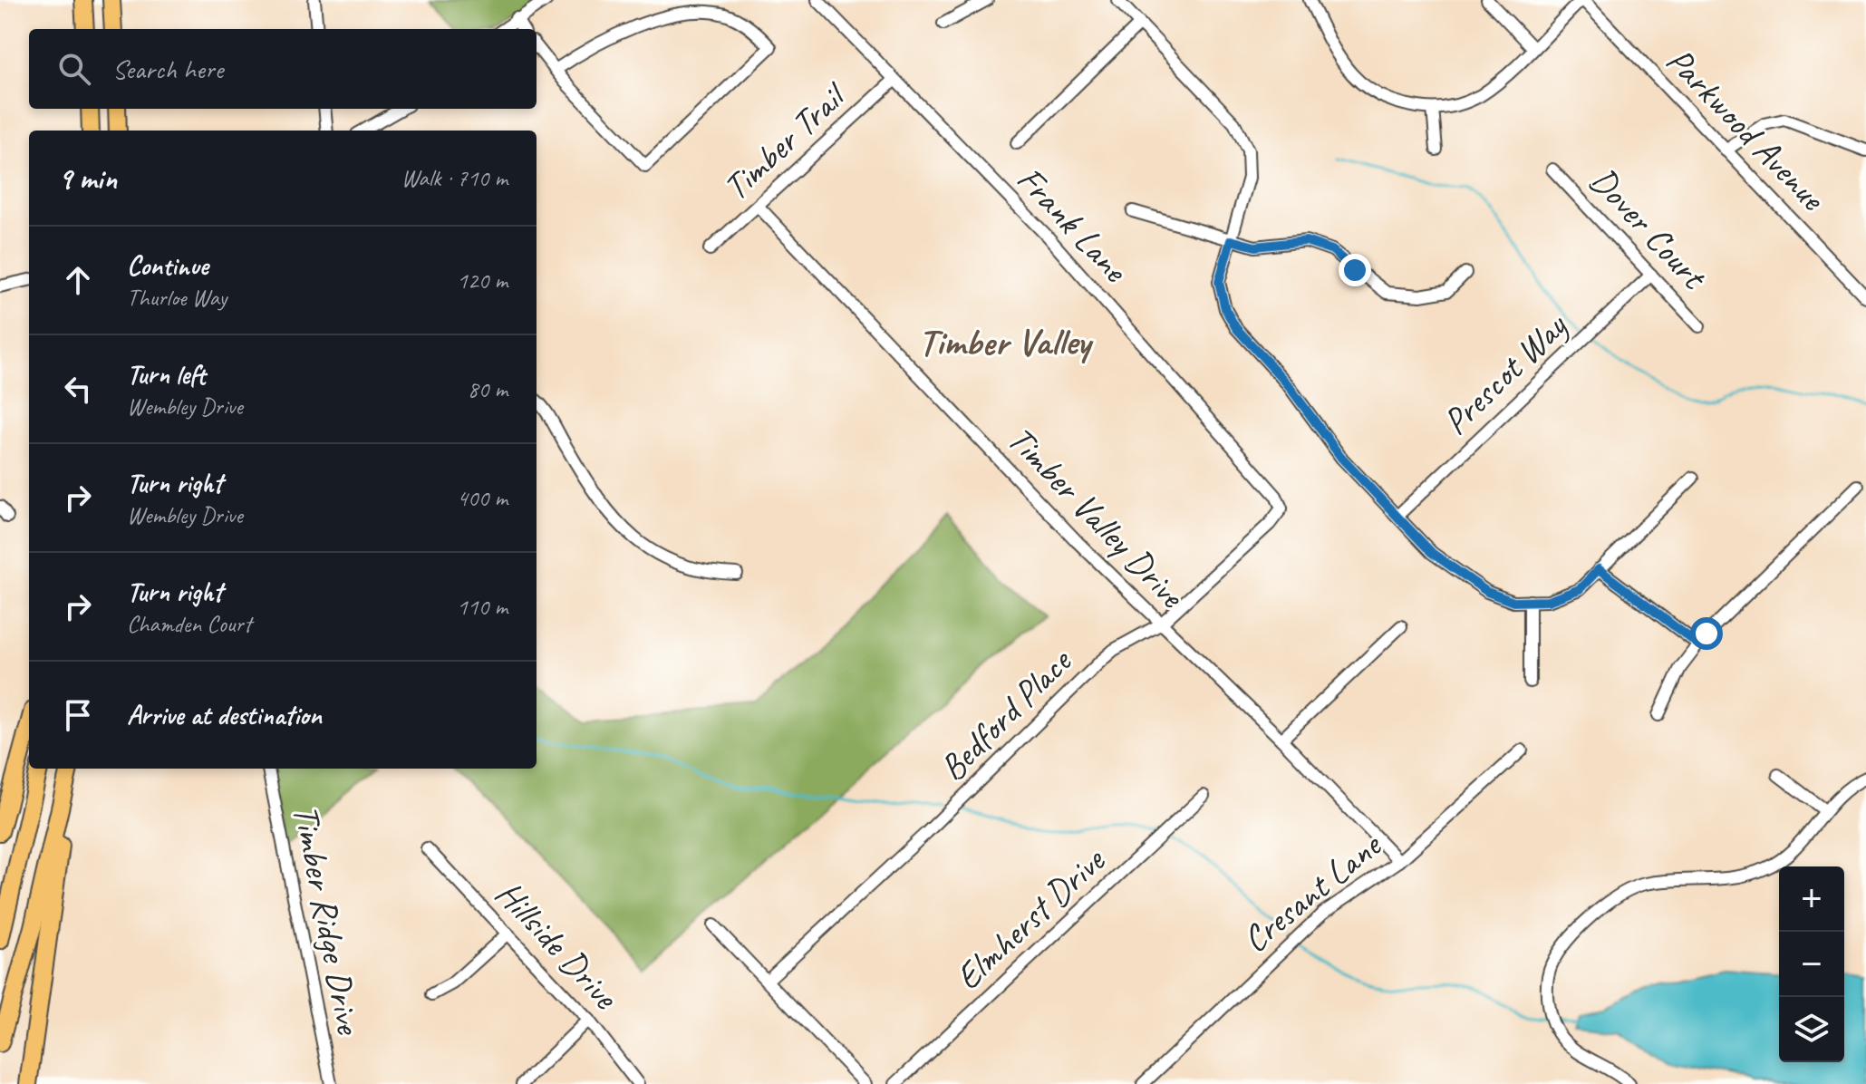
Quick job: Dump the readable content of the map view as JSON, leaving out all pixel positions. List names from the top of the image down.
{
  "streets": {
    "street": [
      "Parkwood Avenue",
      "Timber Trail",
      "Frank Lane",
      "Dover Court",
      "Prescot Way",
      "Timber Valley Drive",
      "Bedford Place",
      "Cresant Lane",
      "Timber Ridge Drive",
      "Elmherst Drive",
      "Hillside Drive"
    ]
  },
  "crossings": [
    ["Timber Trail", "Frank Lane"],
    ["Timber Trail", "Timber Valley Drive"],
    ["Frank Lane", "Bedford Place"],
    ["Dover Court", "Prescot Way"],
    ["Timber Valley Drive", "Bedford Place"],
    ["Timber Valley Drive", "Cresant Lane"]
  ],
  "districts": ["Timber Valley"],
  "page": {
    "search": "Search here",
    "heading": ["9 min", "Walk · 710 m"],
    "list": [
      ["Continue", "Thurloe Way", "120 m"],
      ["Turn left", "Wembley Drive", "80 m"],
      ["Turn right", "Wembley Drive", "400 m"],
      ["Turn right", "Chamden Court", "110 m"],
      "Arrive at destination"
    ],
    "map_buttons": ["+", "−"]
  }
}
